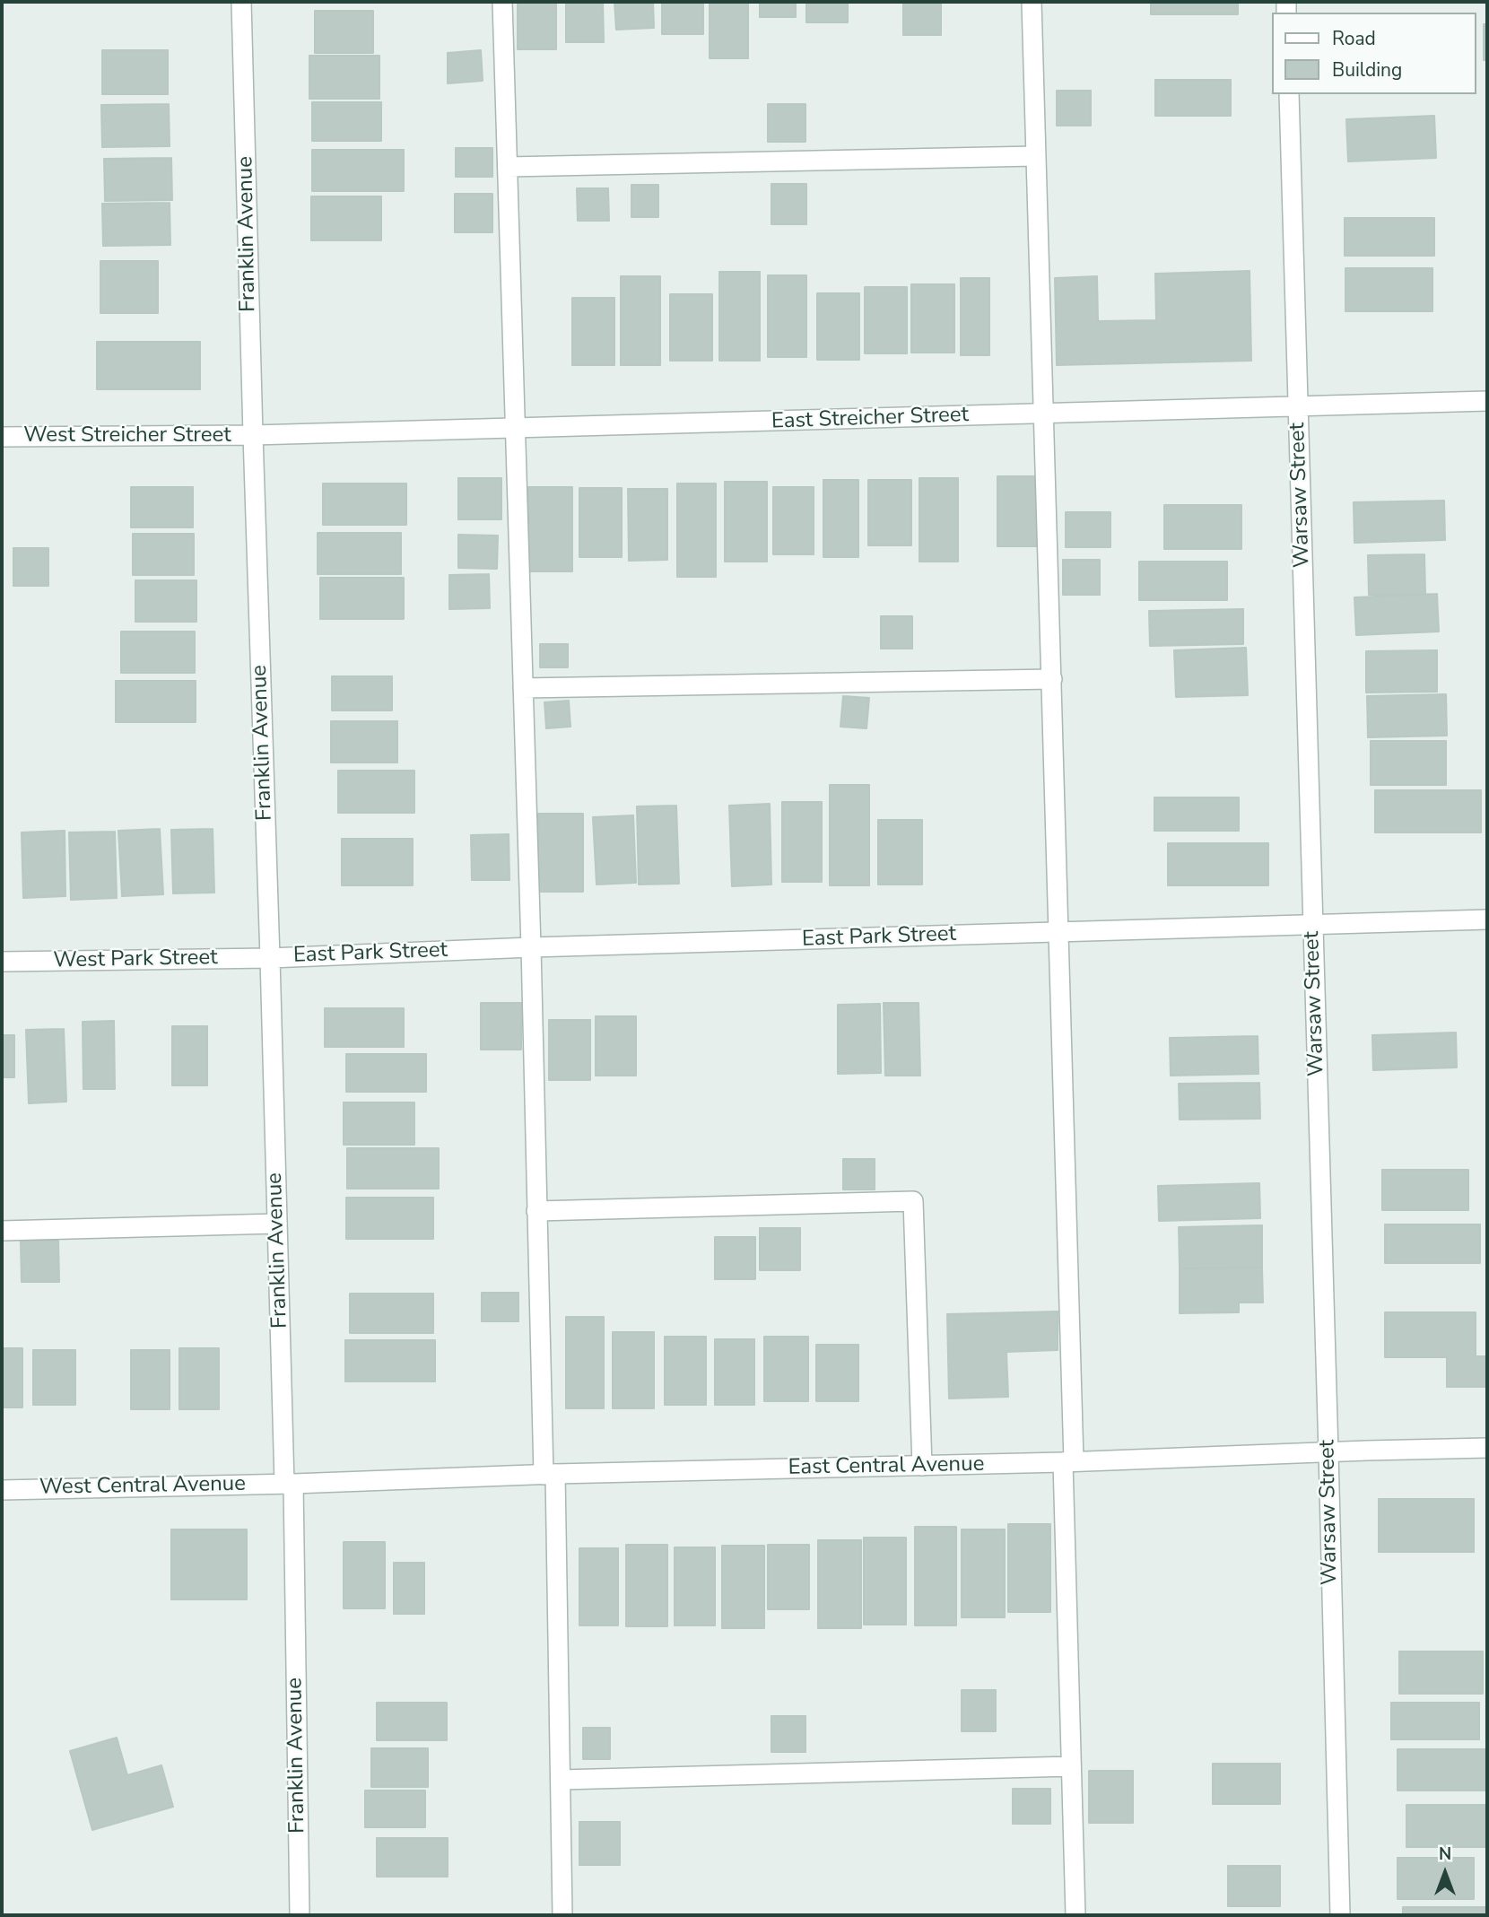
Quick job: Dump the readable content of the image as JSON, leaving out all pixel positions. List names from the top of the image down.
{
  "streets": {
    "street": [
      "Franklin Avenue",
      "East Streicher Street",
      "West Streicher Street",
      "Warsaw Street",
      "East Park Street",
      "West Park Street",
      "East Central Avenue",
      "West Central Avenue"
    ]
  },
  "crossings": [
    ["Franklin Avenue", "East Streicher Street"],
    ["Franklin Avenue", "West Streicher Street"],
    ["Franklin Avenue", "East Park Street"],
    ["Franklin Avenue", "West Park Street"],
    ["Franklin Avenue", "East Central Avenue"],
    ["Franklin Avenue", "West Central Avenue"],
    ["East Streicher Street", "West Streicher Street"],
    ["East Streicher Street", "Warsaw Street"],
    ["Warsaw Street", "East Park Street"],
    ["Warsaw Street", "East Central Avenue"],
    ["East Park Street", "West Park Street"],
    ["East Central Avenue", "West Central Avenue"]
  ],
  "legend": ["Road", "Building"],
  "north": "top"
}
